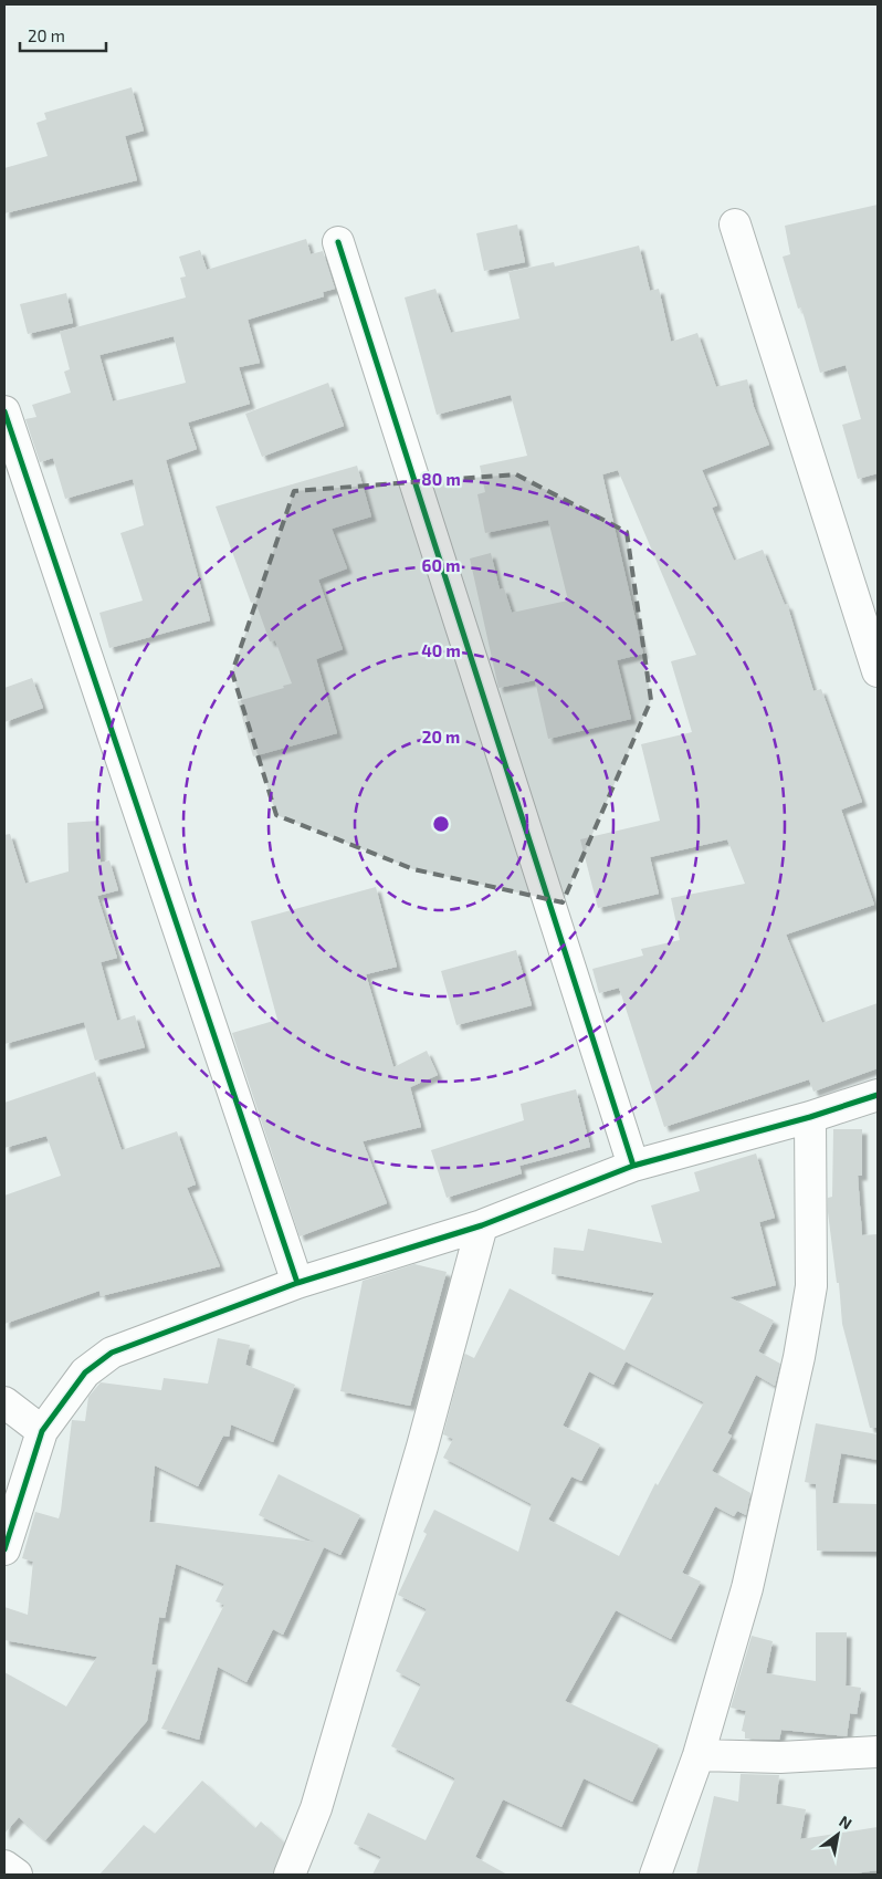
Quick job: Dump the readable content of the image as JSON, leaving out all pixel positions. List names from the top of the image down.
{
  "scale_bar": "20 m",
  "north": "top right",
  "rings": [
    "80 m",
    "60 m",
    "40 m",
    "20 m"
  ]
}
